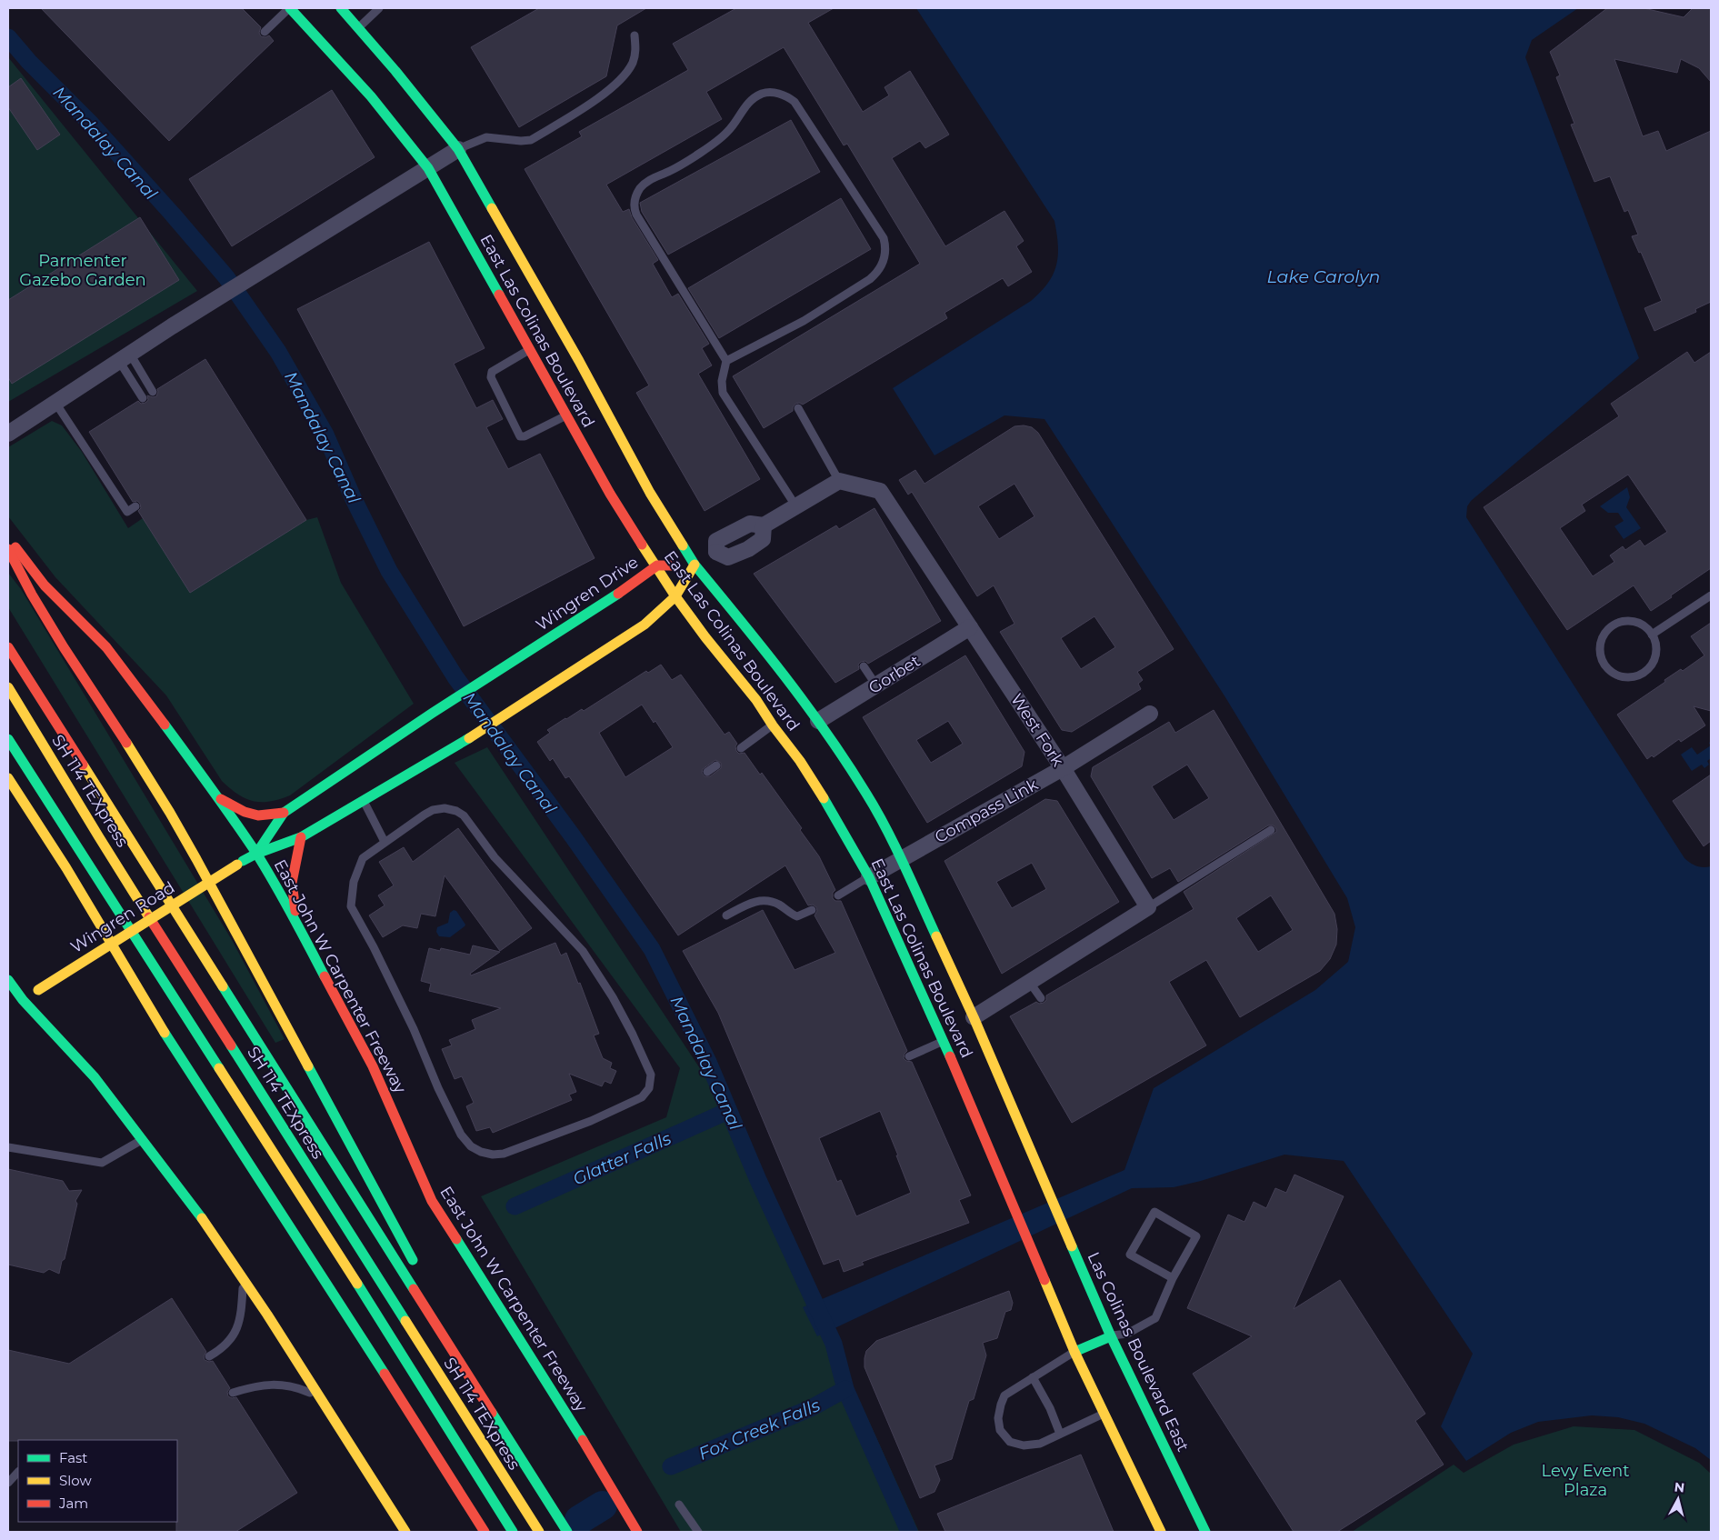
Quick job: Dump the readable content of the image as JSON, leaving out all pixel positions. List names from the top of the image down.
{
  "streets": {
    "main road": [
      "East Las Colinas Boulevard",
      "Wingren Drive",
      "SH 114 TEXpress",
      "Wingren Road",
      "East John W Carpenter Freeway",
      "Las Colinas Boulevard East"
    ],
    "street": ["Gorbet", "West Fork", "Compass Link"]
  },
  "crossings": [
    ["East Las Colinas Boulevard", "Wingren Drive"],
    ["East Las Colinas Boulevard", "Gorbet"],
    ["East Las Colinas Boulevard", "Compass Link"],
    ["East Las Colinas Boulevard", "Las Colinas Boulevard East"],
    ["Wingren Drive", "Wingren Road"],
    ["Wingren Drive", "East John W Carpenter Freeway"],
    ["Gorbet", "West Fork"],
    ["West Fork", "Compass Link"],
    ["Wingren Road", "East John W Carpenter Freeway"]
  ],
  "water": [
    "Mandalay Canal",
    "Lake Carolyn",
    "Glatter Falls",
    "Fox Creek Falls"
  ],
  "parks": ["Parmenter Gazebo Garden", "Levy Event Plaza"],
  "legend": ["Fast", "Slow", "Jam"],
  "north": "top"
}
